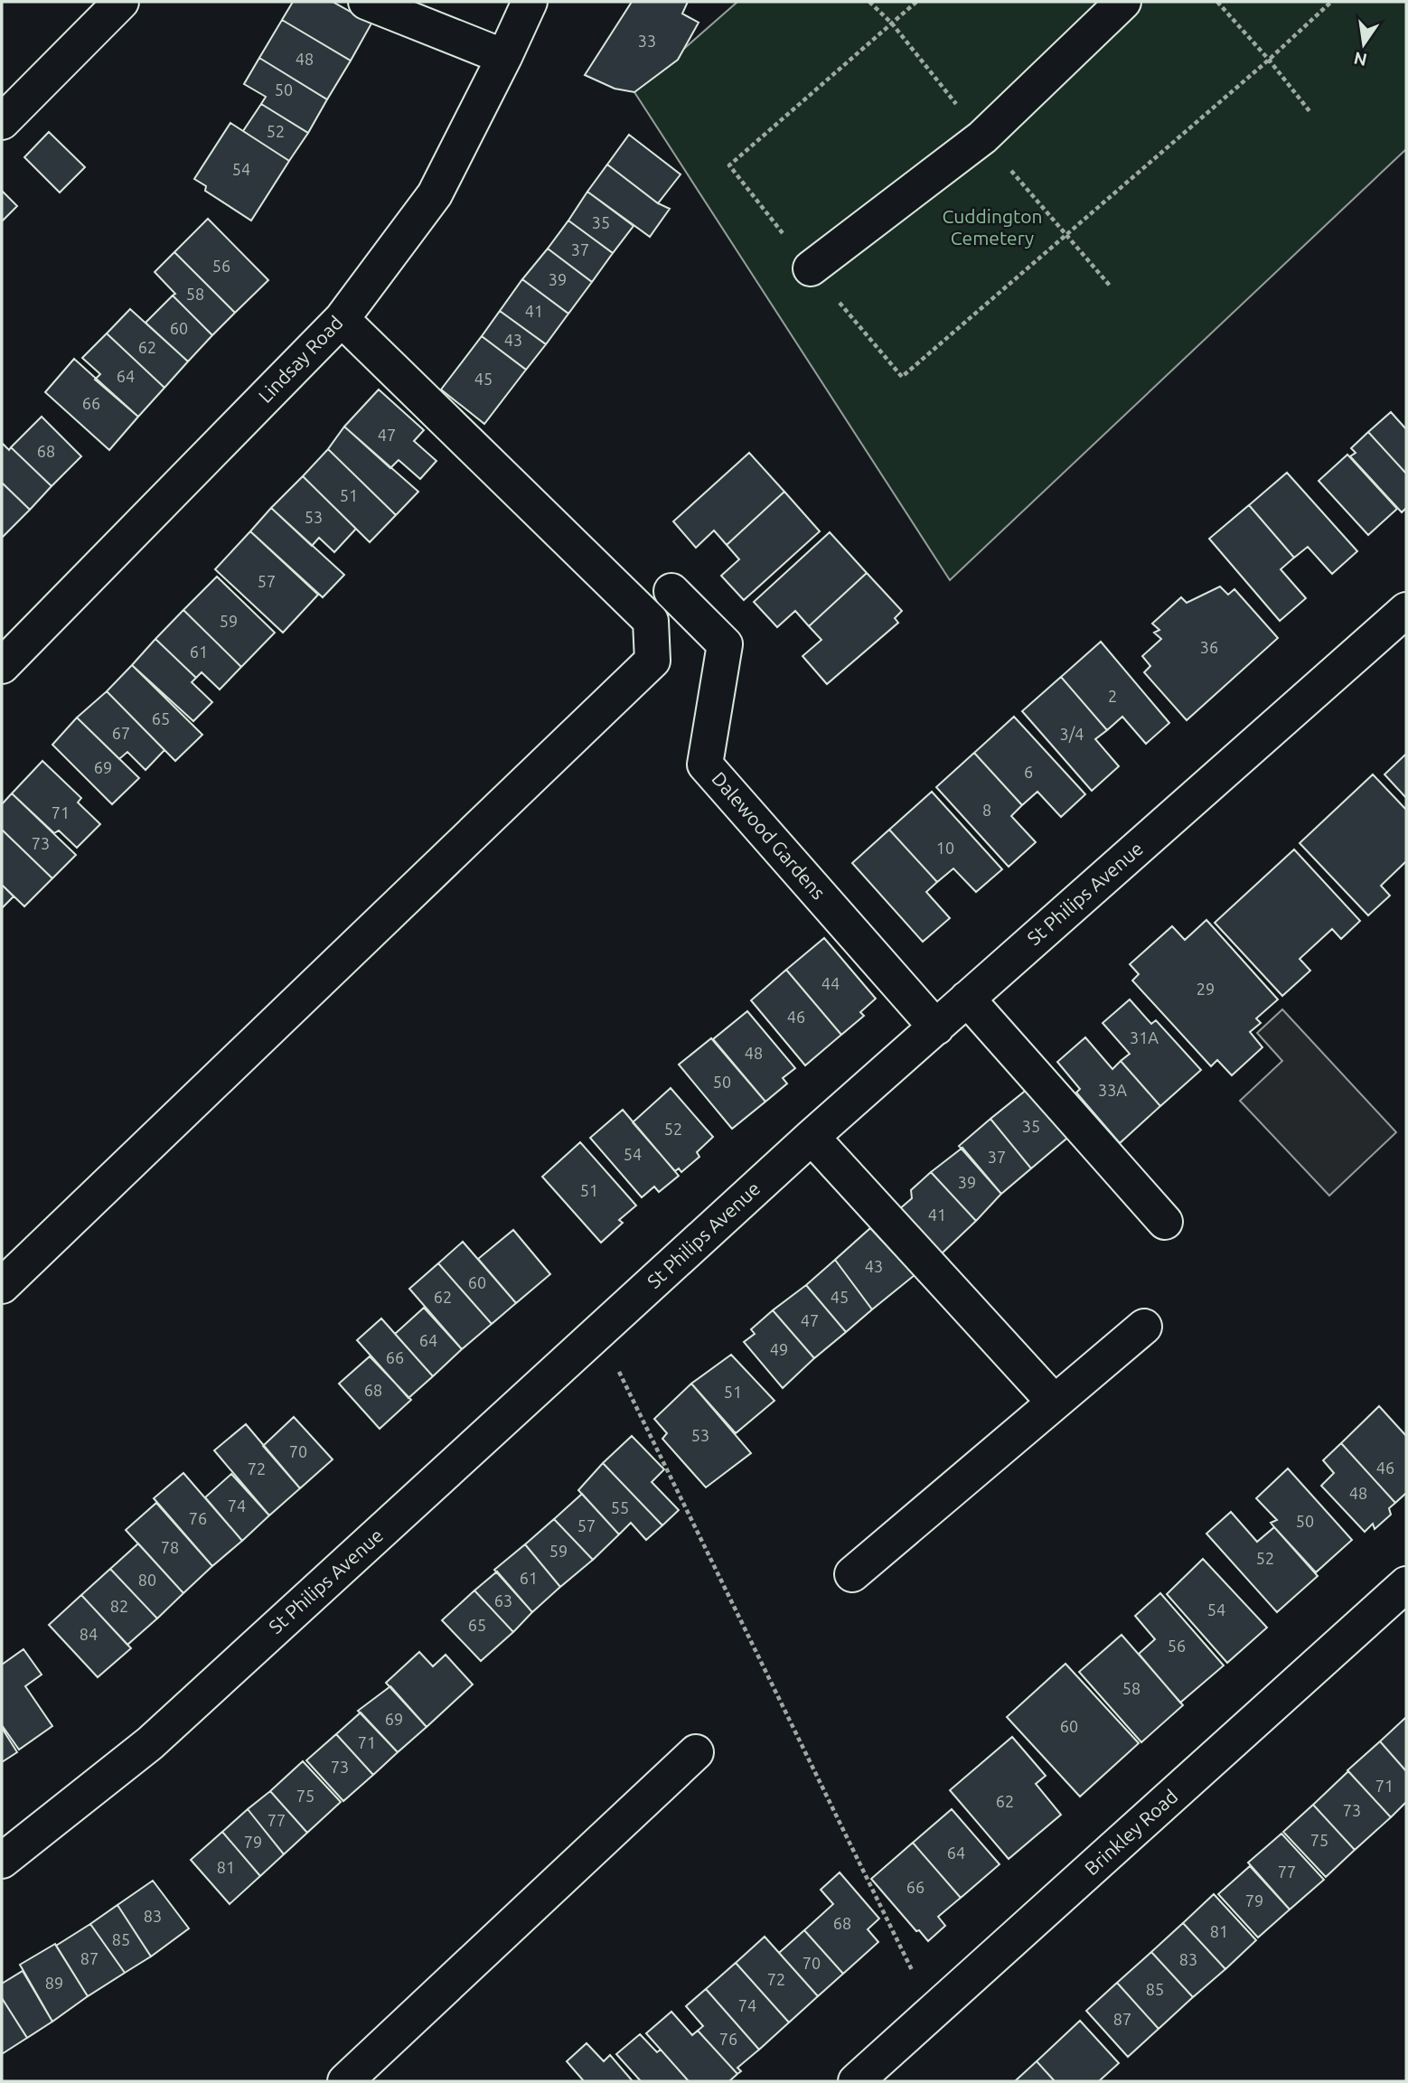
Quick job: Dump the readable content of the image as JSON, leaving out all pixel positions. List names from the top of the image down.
{
  "streets": {
    "street": [
      "Lindsay Road",
      "Dalewood Gardens",
      "St Philips Avenue",
      "Brinkley Road"
    ]
  },
  "crossings": [
    ["Dalewood Gardens", "St Philips Avenue"]
  ],
  "parks": ["Cuddington Cemetery"],
  "house_numbers": [
    "33",
    "48",
    "50",
    "52",
    "54",
    "35",
    "37",
    "56",
    "39",
    "58",
    "41",
    "60",
    "43",
    "62",
    "64",
    "45",
    "66",
    "47",
    "68",
    "51",
    "53",
    "57",
    "59",
    "36",
    "61",
    "2",
    "65",
    "67",
    "3/4",
    "69",
    "6",
    "8",
    "71",
    "73",
    "10",
    "44",
    "29",
    "46",
    "31A",
    "48",
    "50",
    "33A",
    "35",
    "52",
    "54",
    "37",
    "39",
    "51",
    "41",
    "43",
    "60",
    "62",
    "45",
    "47",
    "64",
    "49",
    "66",
    "68",
    "51",
    "53",
    "70",
    "46",
    "72",
    "48",
    "74",
    "55",
    "76",
    "50",
    "57",
    "78",
    "59",
    "52",
    "61",
    "80",
    "63",
    "82",
    "54",
    "65",
    "84",
    "56",
    "58",
    "69",
    "60",
    "71",
    "73",
    "71",
    "75",
    "62",
    "73",
    "77",
    "75",
    "79",
    "64",
    "81",
    "77",
    "66",
    "79",
    "83",
    "68",
    "81",
    "85",
    "87",
    "83",
    "70",
    "72",
    "89",
    "85",
    "74",
    "87",
    "76"
  ],
  "north": "bottom"
}
